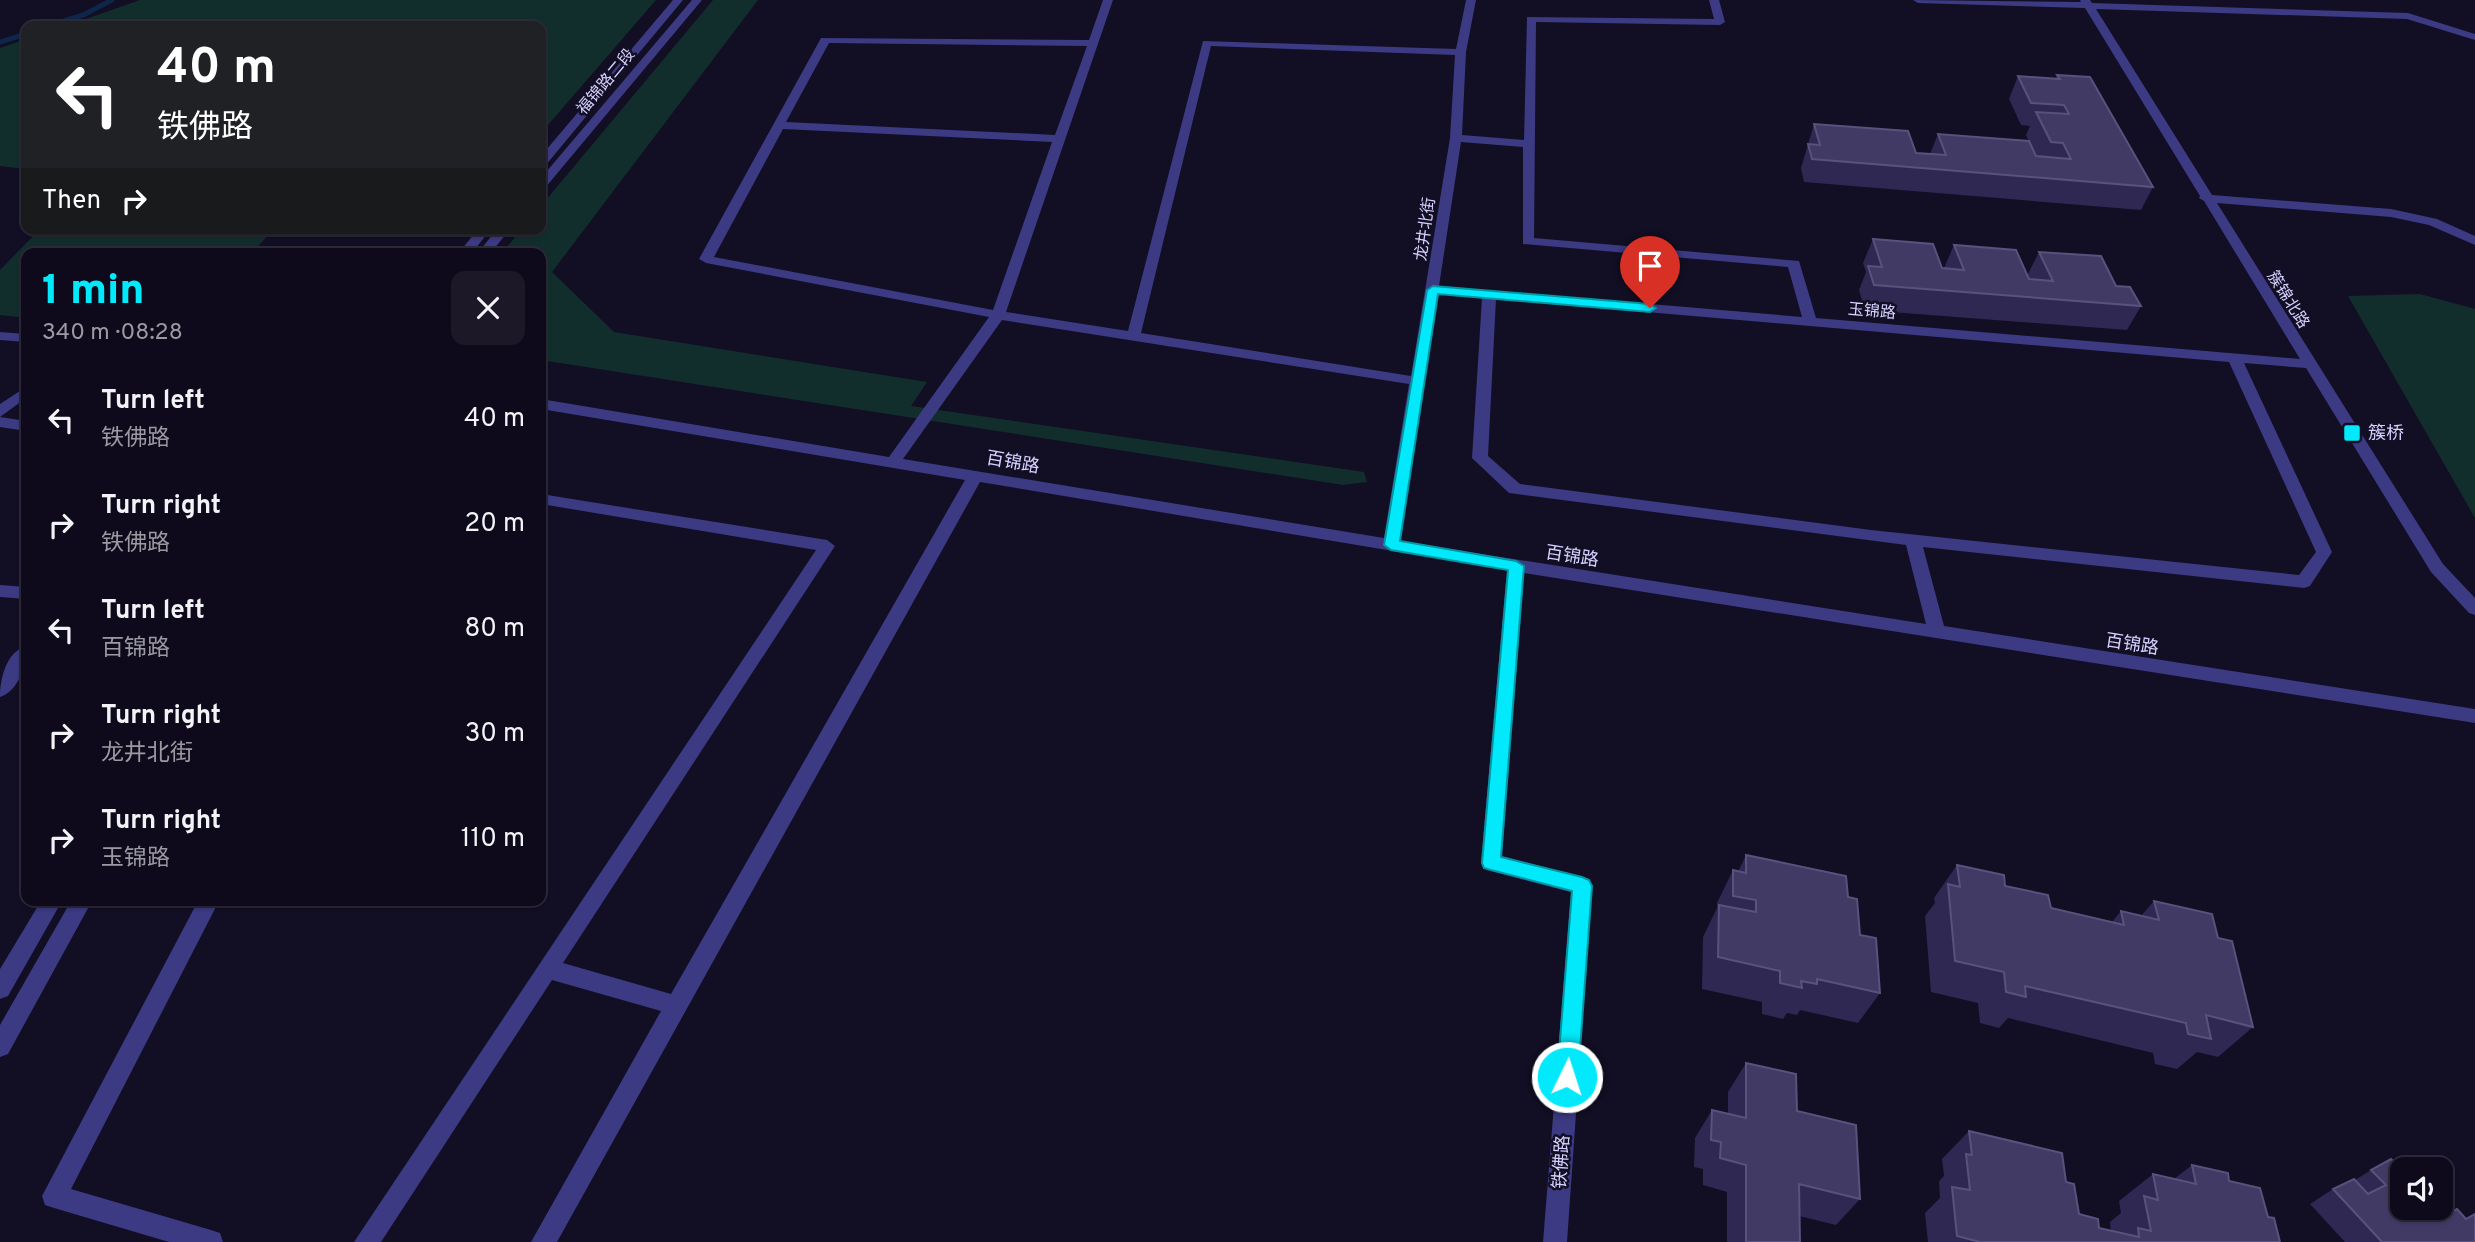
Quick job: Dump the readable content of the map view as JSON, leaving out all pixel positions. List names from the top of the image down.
{
  "streets": {
    "street": [
      "福锦路二段",
      "龙井北街",
      "簇锦北路",
      "玉锦路",
      "百锦路",
      "铁佛路"
    ]
  },
  "crossings": [
    ["龙井北街", "玉锦路"],
    ["龙井北街", "百锦路"],
    ["簇锦北路", "玉锦路"],
    ["百锦路", "铁佛路"]
  ],
  "places": {
    "transit": ["簇桥"]
  },
  "page": {
    "turn": ["40 m", "铁佛路"],
    "then": "Then",
    "heading": ["1 min", "340 m · 08:28"],
    "list": [
      {
        "name": "Turn left",
        "note": "铁佛路",
        "value": "40 m"
      },
      {
        "name": "Turn right",
        "note": "铁佛路",
        "value": "20 m"
      },
      {
        "name": "Turn left",
        "note": "百锦路",
        "value": "80 m"
      },
      {
        "name": "Turn right",
        "note": "龙井北街",
        "value": "30 m"
      },
      {
        "name": "Turn right",
        "note": "玉锦路",
        "value": "110 m"
      }
    ]
  }
}
